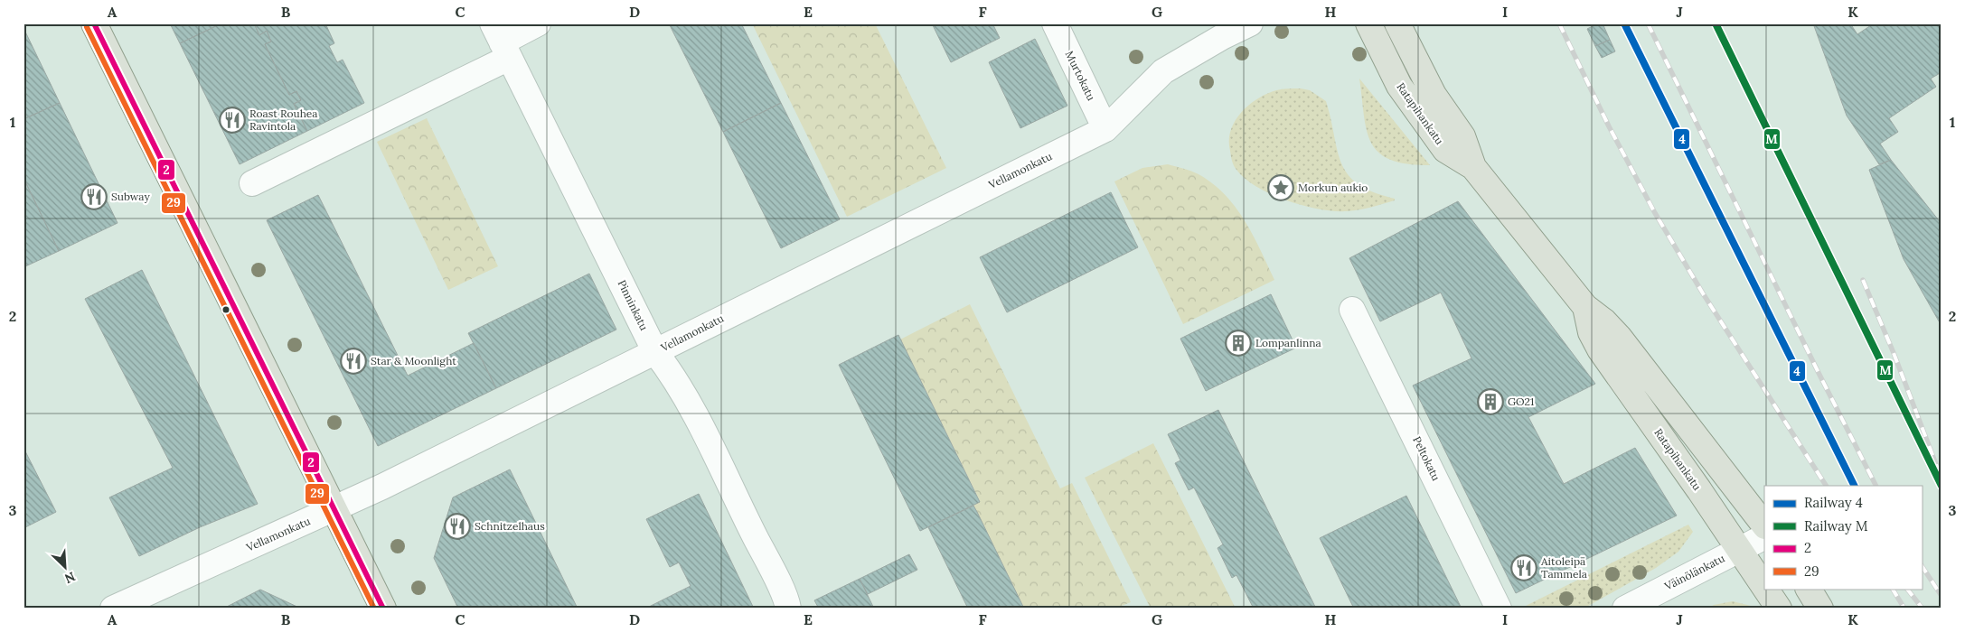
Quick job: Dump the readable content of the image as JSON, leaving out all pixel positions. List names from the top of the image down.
{
  "streets": {
    "main road": ["Ratapihankatu"],
    "street": [
      "Murtokatu",
      "Vellamonkatu",
      "Pinninkatu",
      "Peltokatu",
      "Väinölänkatu"
    ]
  },
  "crossings": [
    ["Murtokatu", "Vellamonkatu"],
    ["Ratapihankatu", "Väinölänkatu"],
    ["Vellamonkatu", "Pinninkatu"]
  ],
  "places": {
    "restaurant": [
      "Roast Rouhea Ravintola",
      "Subway",
      "Star & Moonlight",
      "Schnitzelhaus",
      "Aitoleipä Tammela"
    ],
    "place": ["Morkun aukio"],
    "building": ["Lompanlinna", "GO21"]
  },
  "lines": [
    "rail line 4",
    "rail line M",
    "transit line 2",
    "transit line 29"
  ],
  "legend": [
    "Railway 4",
    "Railway M",
    "2",
    "29"
  ],
  "north": "bottom right",
  "grid": {
    "columns": [
      "A",
      "B",
      "C",
      "D",
      "E",
      "F",
      "G",
      "H",
      "I",
      "J",
      "K"
    ],
    "rows": ["1", "2", "3"]
  }
}
